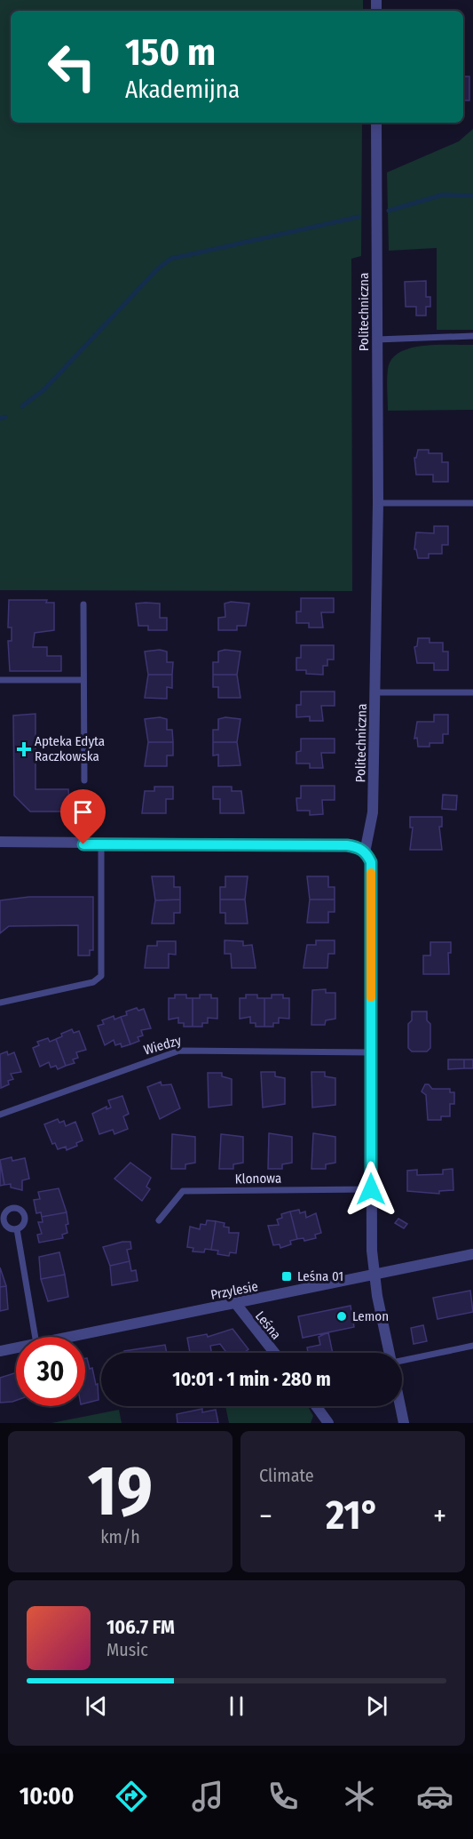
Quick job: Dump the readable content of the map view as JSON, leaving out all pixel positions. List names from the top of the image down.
{
  "streets": {
    "street": ["Politechniczna", "Przylesie", "Leśna"],
    "lane": ["Wiedzy", "Klonowa"]
  },
  "crossings": [
    ["Politechniczna", "Wiedzy"],
    ["Politechniczna", "Klonowa"],
    ["Politechniczna", "Przylesie"],
    ["Przylesie", "Leśna"]
  ],
  "places": {
    "health": ["Apteka Edyta Raczkowska"],
    "transit": ["Leśna 01"],
    "other": ["Lemon"]
  },
  "page": {
    "turn": ["150 m", "Akademijna"],
    "limit": "30",
    "trip": "10:01 · 1 min · 280 m",
    "tile": [
      ["19", "km/h"],
      "Climate"
    ],
    "heat": ["−", "21°", "+"],
    "song": ["106.7 FM", "Music"],
    "tabs": "10:00"
  }
}
